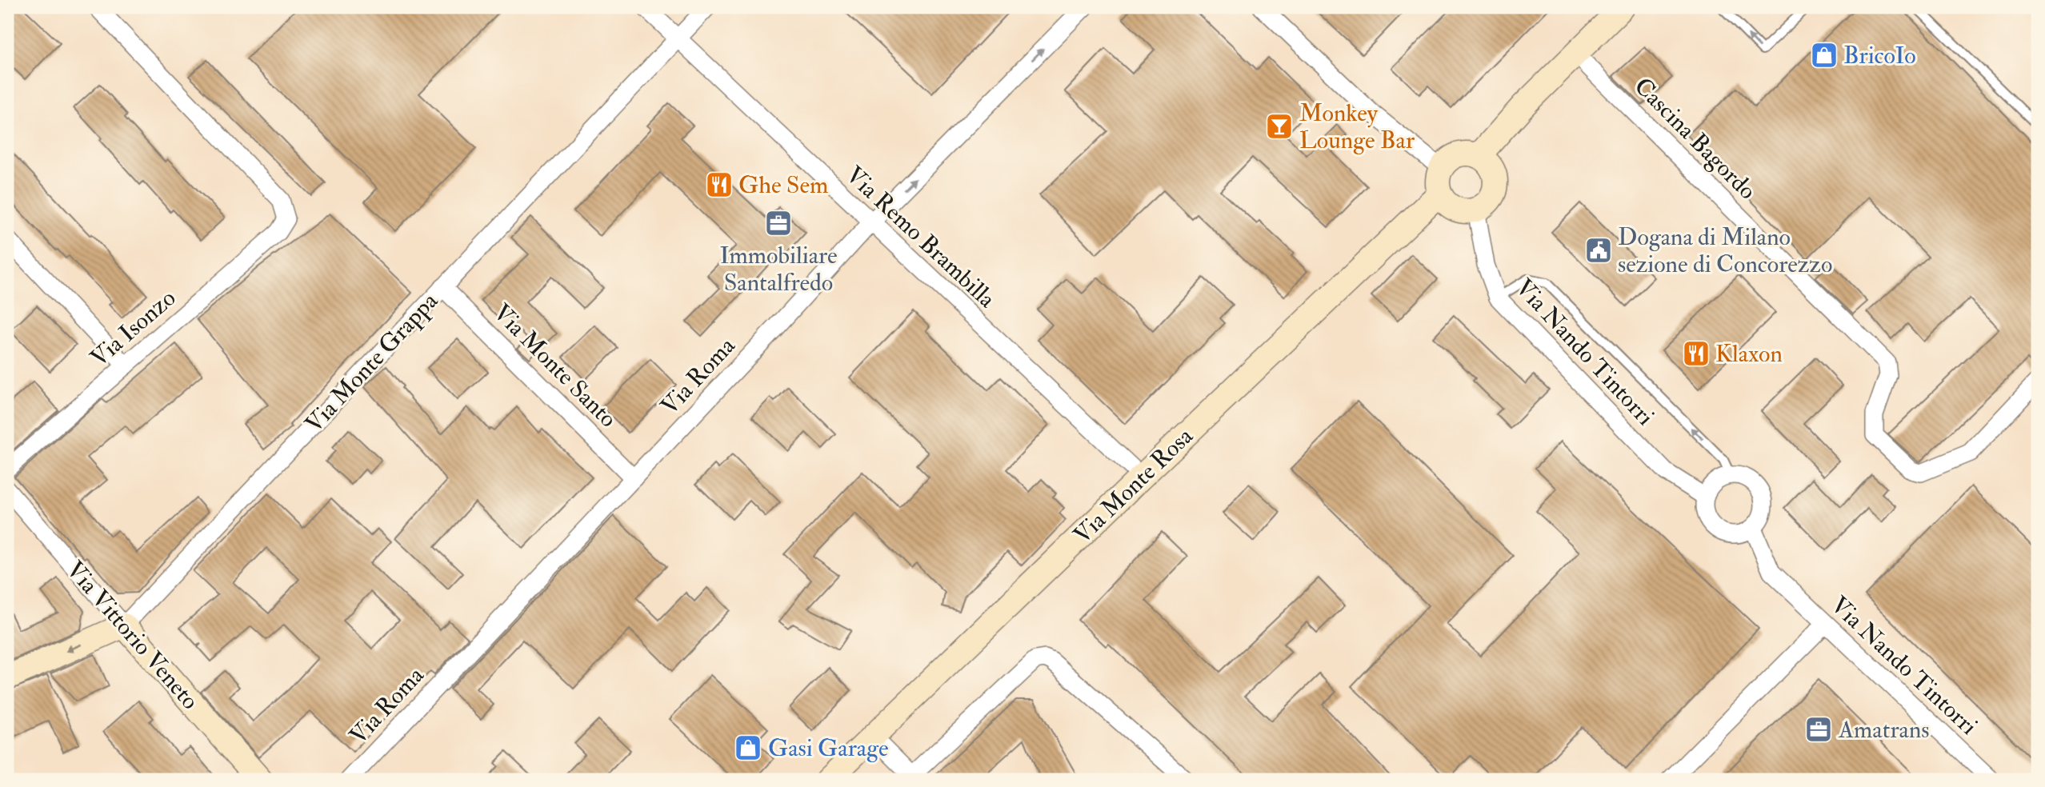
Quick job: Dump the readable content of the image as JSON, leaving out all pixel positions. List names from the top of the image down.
{
  "streets": {
    "street": [
      "Cascina Bagordo",
      "Via Remo Brambilla",
      "Via Isonzo",
      "Via Nando Tintorri",
      "Via Monte Grappa",
      "Via Monte Santo",
      "Via Roma",
      "Via Monte Rosa",
      "Via Vittorio Veneto"
    ]
  },
  "crossings": [
    ["Via Remo Brambilla", "Via Monte Grappa"],
    ["Via Remo Brambilla", "Via Roma"],
    ["Via Remo Brambilla", "Via Monte Rosa"],
    ["Via Nando Tintorri", "Via Monte Rosa"],
    ["Via Monte Grappa", "Via Monte Santo"],
    ["Via Monte Grappa", "Via Vittorio Veneto"],
    ["Via Monte Santo", "Via Roma"]
  ],
  "places": {
    "shop": ["BricoIo", "Gasi Garage"],
    "bar": ["Monkey Lounge Bar"],
    "restaurant": ["Ghe Sem", "Klaxon"],
    "office": ["Immobiliare Santalfredo", "Amatrans"],
    "public building": ["Dogana di Milano sezione di Concorezzo"]
  }
}
